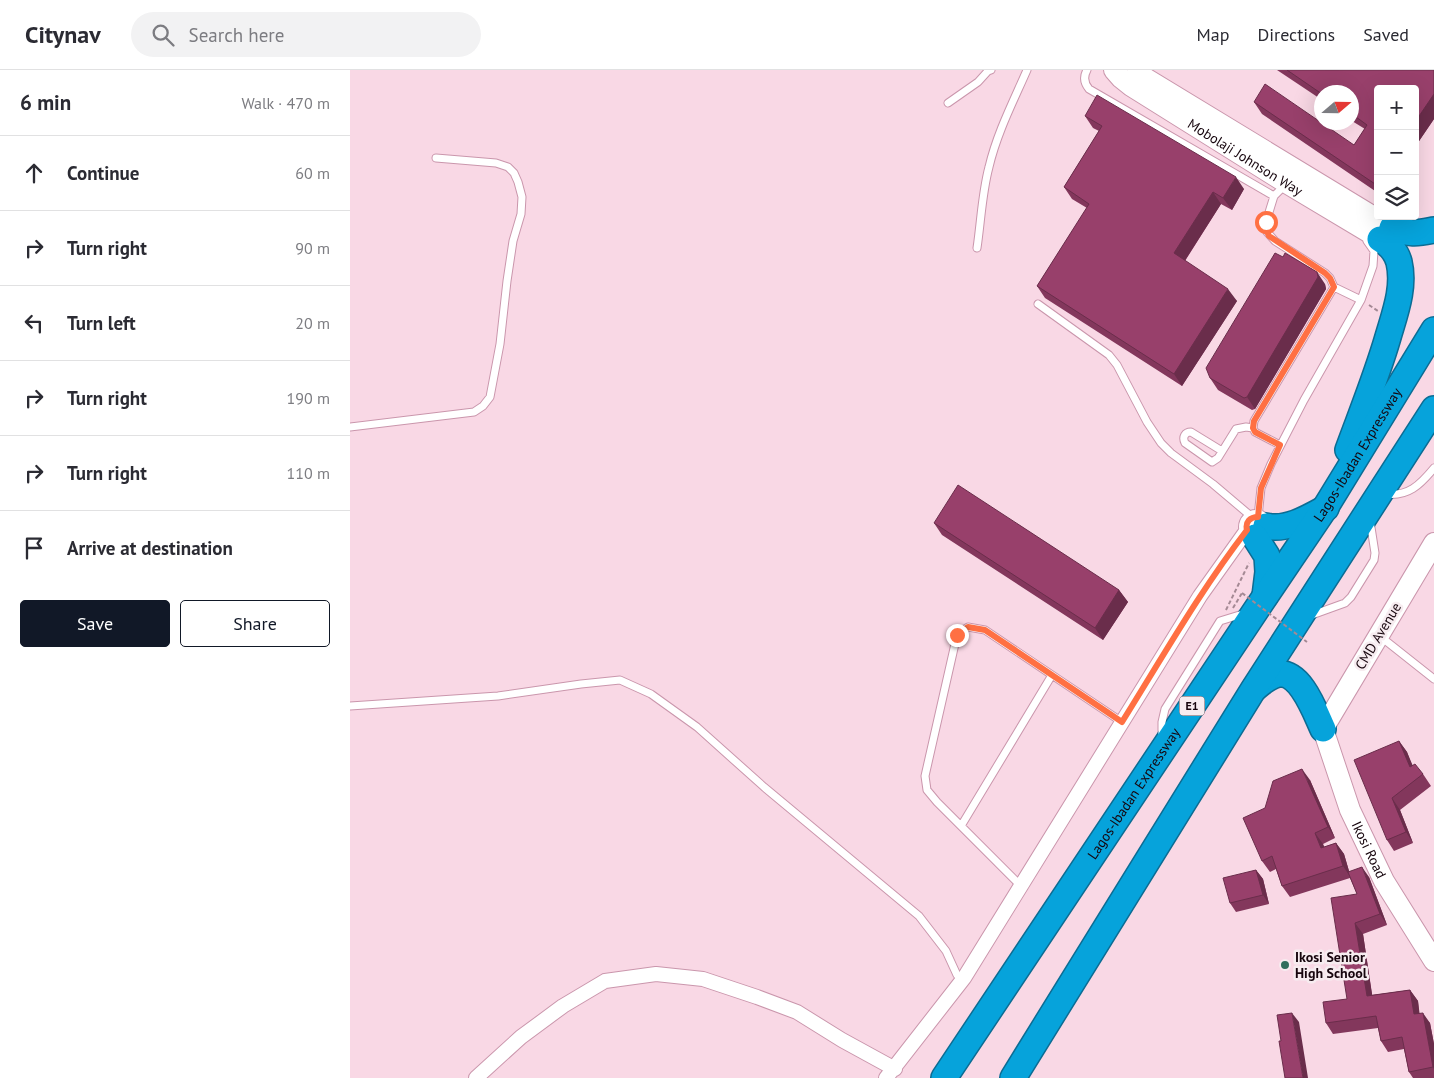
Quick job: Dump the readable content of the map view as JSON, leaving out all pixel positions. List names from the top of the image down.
{
  "streets": {
    "highway": ["Lagos-Ibadan Expressway", "E1"],
    "street": ["Mobolaji Johnson Way", "CMD Avenue", "Ikosi Road"]
  },
  "crossings": [
    ["CMD Avenue", "Ikosi Road"]
  ],
  "places": ["Ikosi Senior High School"],
  "north": "right",
  "page": {
    "header": "Citynav",
    "search": "Search here",
    "nav": ["Map", "Directions", "Saved"],
    "heading": ["6 min", "Walk · 470 m"],
    "map_buttons": ["+", "−"],
    "list": [
      ["Continue", "60 m"],
      ["Turn right", "90 m"],
      ["Turn left", "20 m"],
      ["Turn right", "190 m"],
      ["Turn right", "110 m"],
      "Arrive at destination"
    ],
    "buttons": ["Save", "Share"]
  }
}
